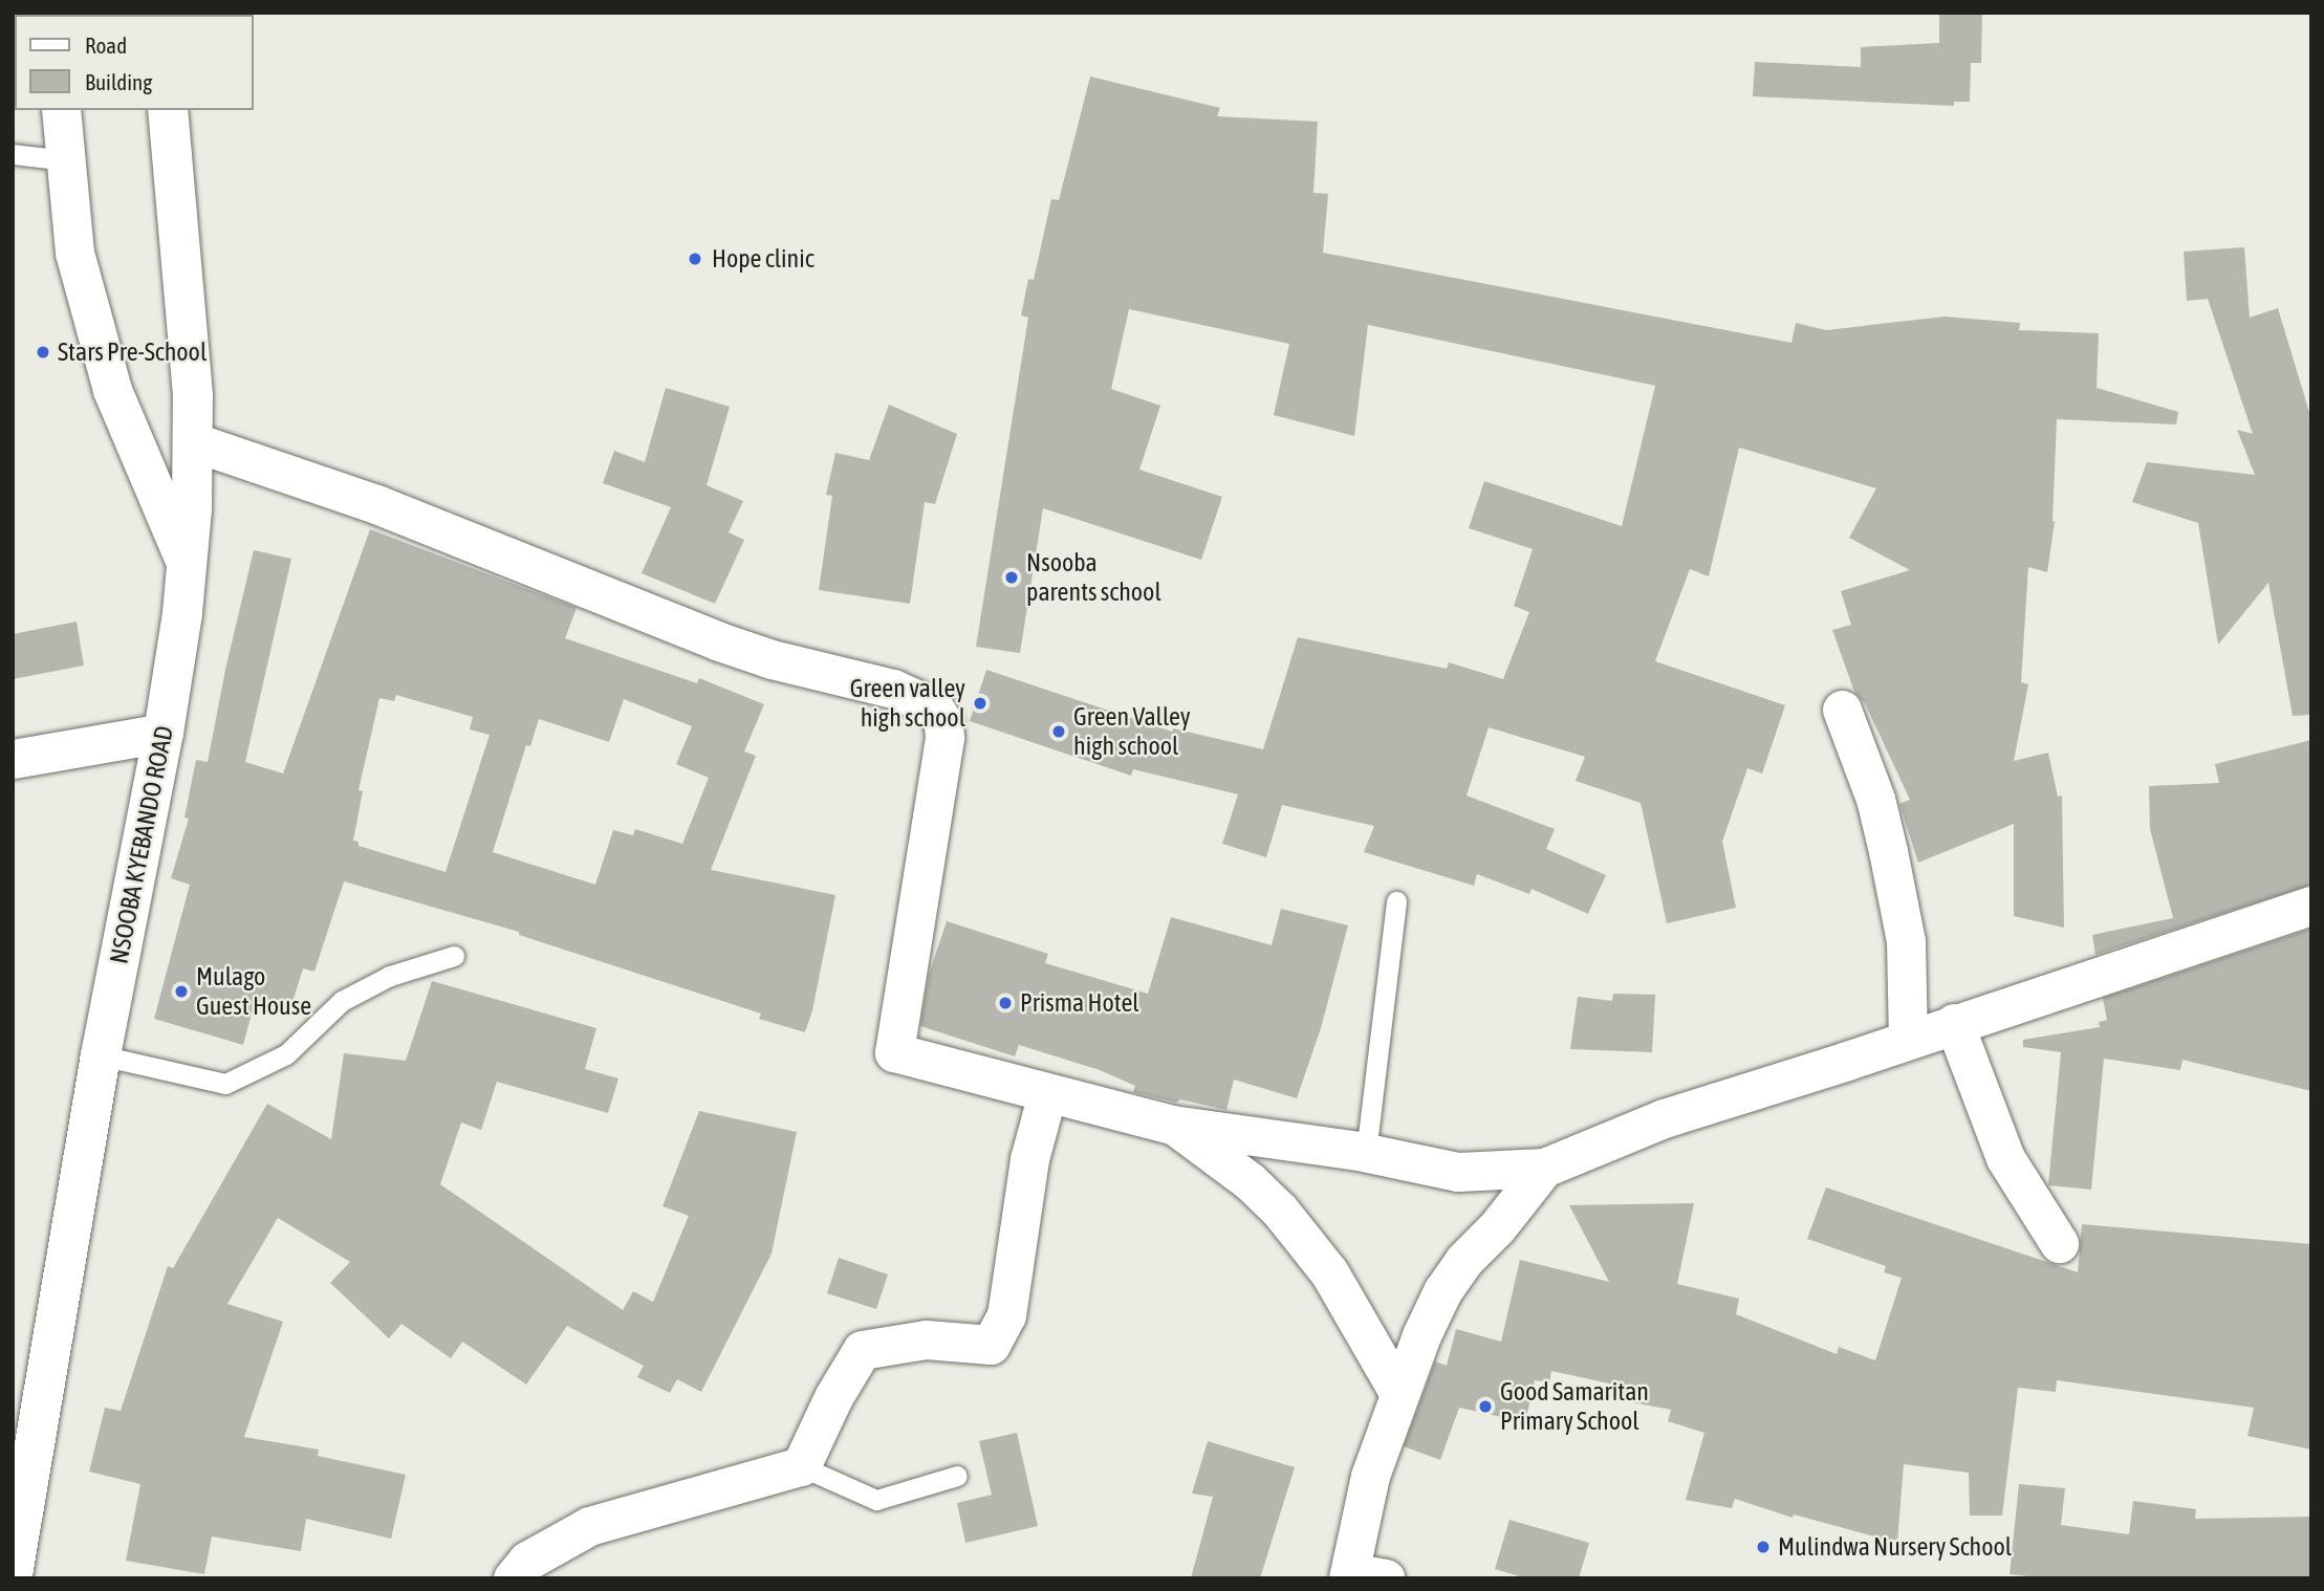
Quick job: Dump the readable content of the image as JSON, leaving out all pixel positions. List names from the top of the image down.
{
  "streets": {
    "street": ["NSOOBA KYEBANDO ROAD"]
  },
  "places": [
    "Hope clinic",
    "Stars Pre-School",
    "Nsooba parents school",
    "Green valley high school",
    "Green Valley high school",
    "Mulago Guest House",
    "Prisma Hotel",
    "Good Samaritan Primary School",
    "Mulindwa Nursery School"
  ],
  "legend": ["Road", "Building"]
}
